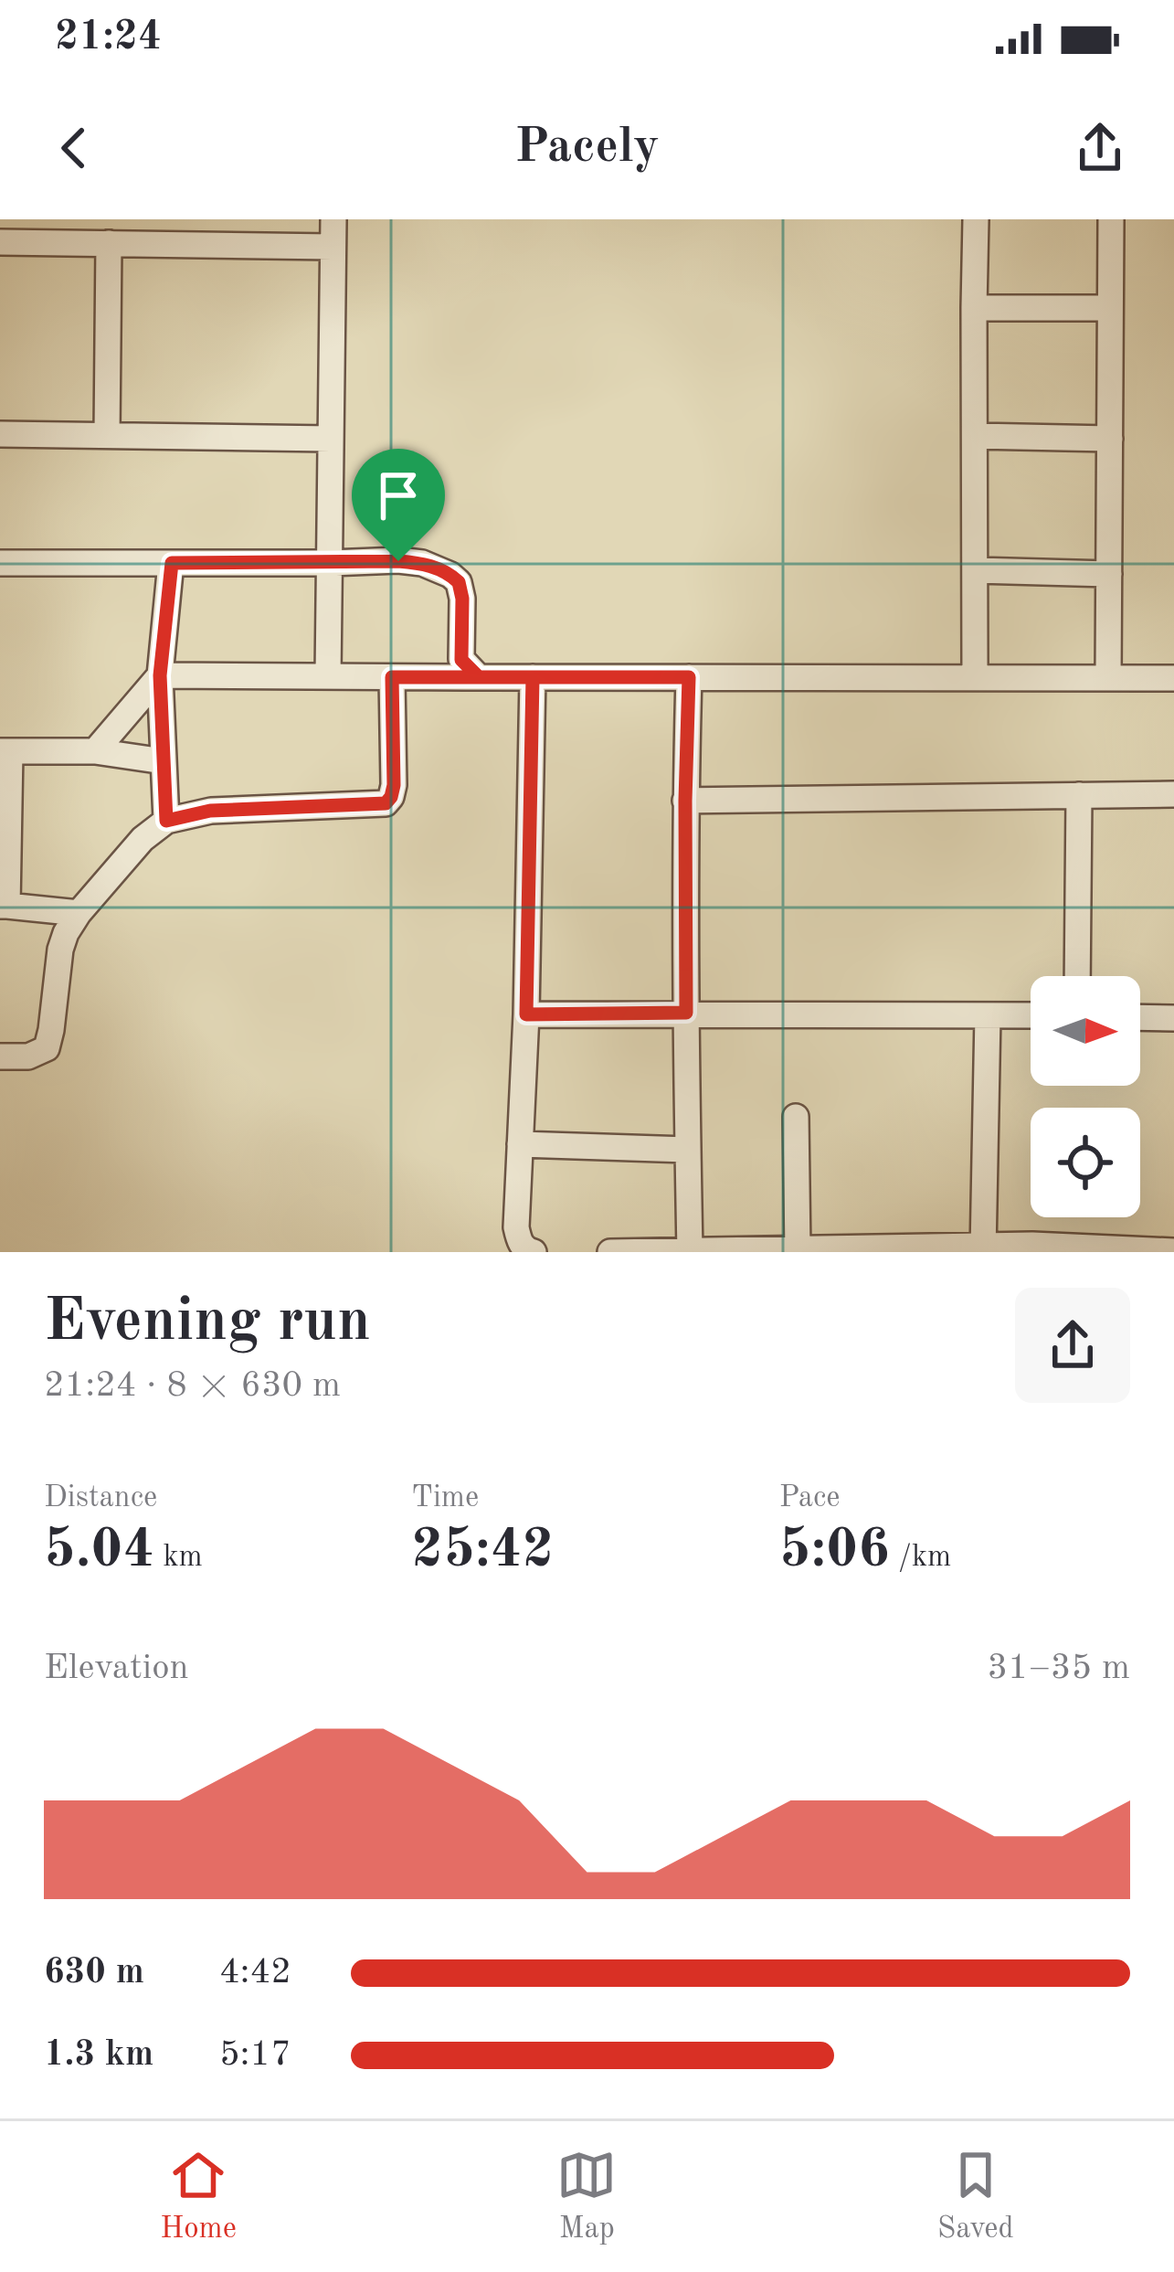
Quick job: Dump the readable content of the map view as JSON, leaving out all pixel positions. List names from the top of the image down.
{
  "north": "right",
  "page": {
    "status": "21:24",
    "header": "Pacely",
    "heading": ["Evening run", "21:24 · 8 × 630 m"],
    "stats": [
      ["Distance", "5.04 km"],
      ["Time", "25:42"],
      ["Pace", "5:06 /km"]
    ],
    "chart": ["Elevation", "31–35 m"],
    "list": [
      {
        "name": "630 m",
        "note": "4:42"
      },
      {
        "name": "1.3 km",
        "note": "5:17"
      }
    ],
    "tabs": ["Home", "Map", "Saved"]
  }
}
